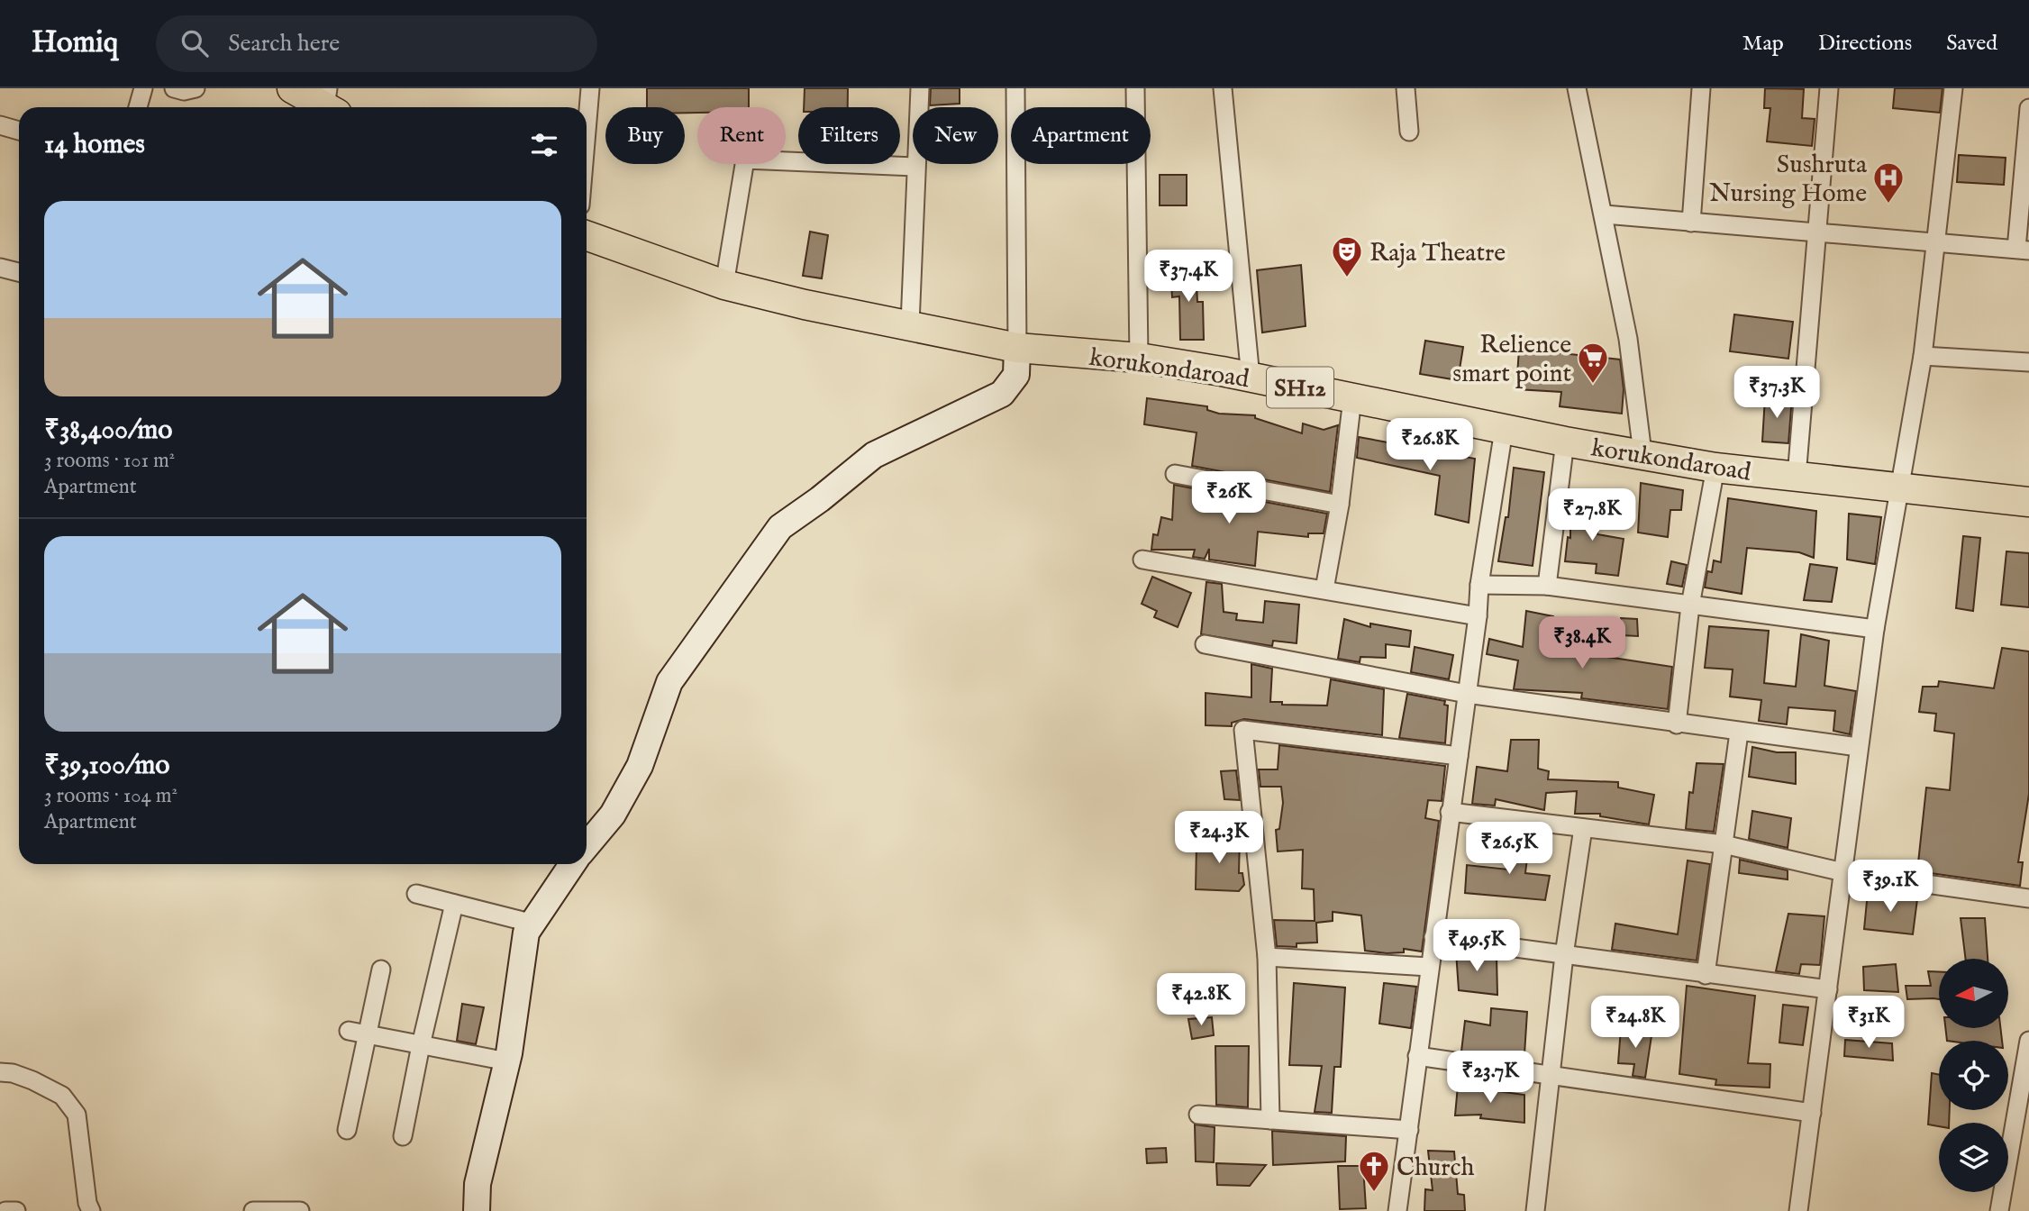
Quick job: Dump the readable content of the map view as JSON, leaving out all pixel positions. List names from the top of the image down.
{
  "streets": {
    "main road": ["korukondaroad", "SH12"]
  },
  "places": {
    "hospital": ["Sushruta Nursing Home"],
    "theatre": ["Raja Theatre"],
    "supermarket": ["Relience smart point"],
    "church": ["Church"]
  },
  "north": "left",
  "page": {
    "header": "Homiq",
    "search": "Search here",
    "nav": ["Map", "Directions", "Saved"],
    "chip": [
      "Buy",
      "Rent",
      "Filters",
      "New",
      "Apartment"
    ],
    "heading": "14 homes",
    "list": [
      {
        "name": "₹38,400/mo",
        "note": "3 rooms · 101 m² · Apartment"
      },
      {
        "name": "₹39,100/mo",
        "note": "3 rooms · 104 m² · Apartment"
      }
    ],
    "price": [
      "₹37.4K",
      "₹37.3K",
      "₹26.8K",
      "₹26K",
      "₹27.8K",
      "₹38.4K",
      "₹24.3K",
      "₹26.5K",
      "₹39.1K",
      "₹49.5K",
      "₹42.8K",
      "₹24.8K",
      "₹31K",
      "₹23.7K"
    ]
  }
}
